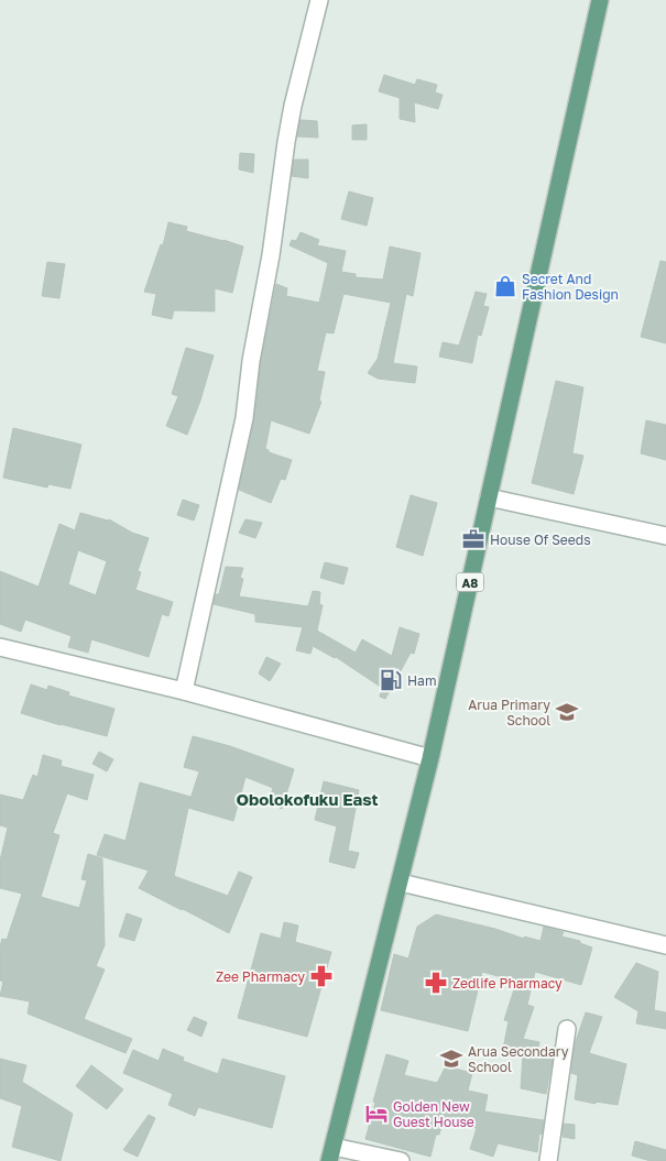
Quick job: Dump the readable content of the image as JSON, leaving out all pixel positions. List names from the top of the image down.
{
  "streets": {
    "main road": ["A8"]
  },
  "districts": ["Obolokofuku East"],
  "places": {
    "shop": ["Secret And Fashion Design"],
    "office": ["House Of Seeds"],
    "fuel station": ["Ham"],
    "school or university": ["Arua Primary School", "Arua Secondary School"],
    "pharmacy": ["Zee Pharmacy", "Zedlife Pharmacy"],
    "hotel": ["Golden New Guest House"]
  }
}
